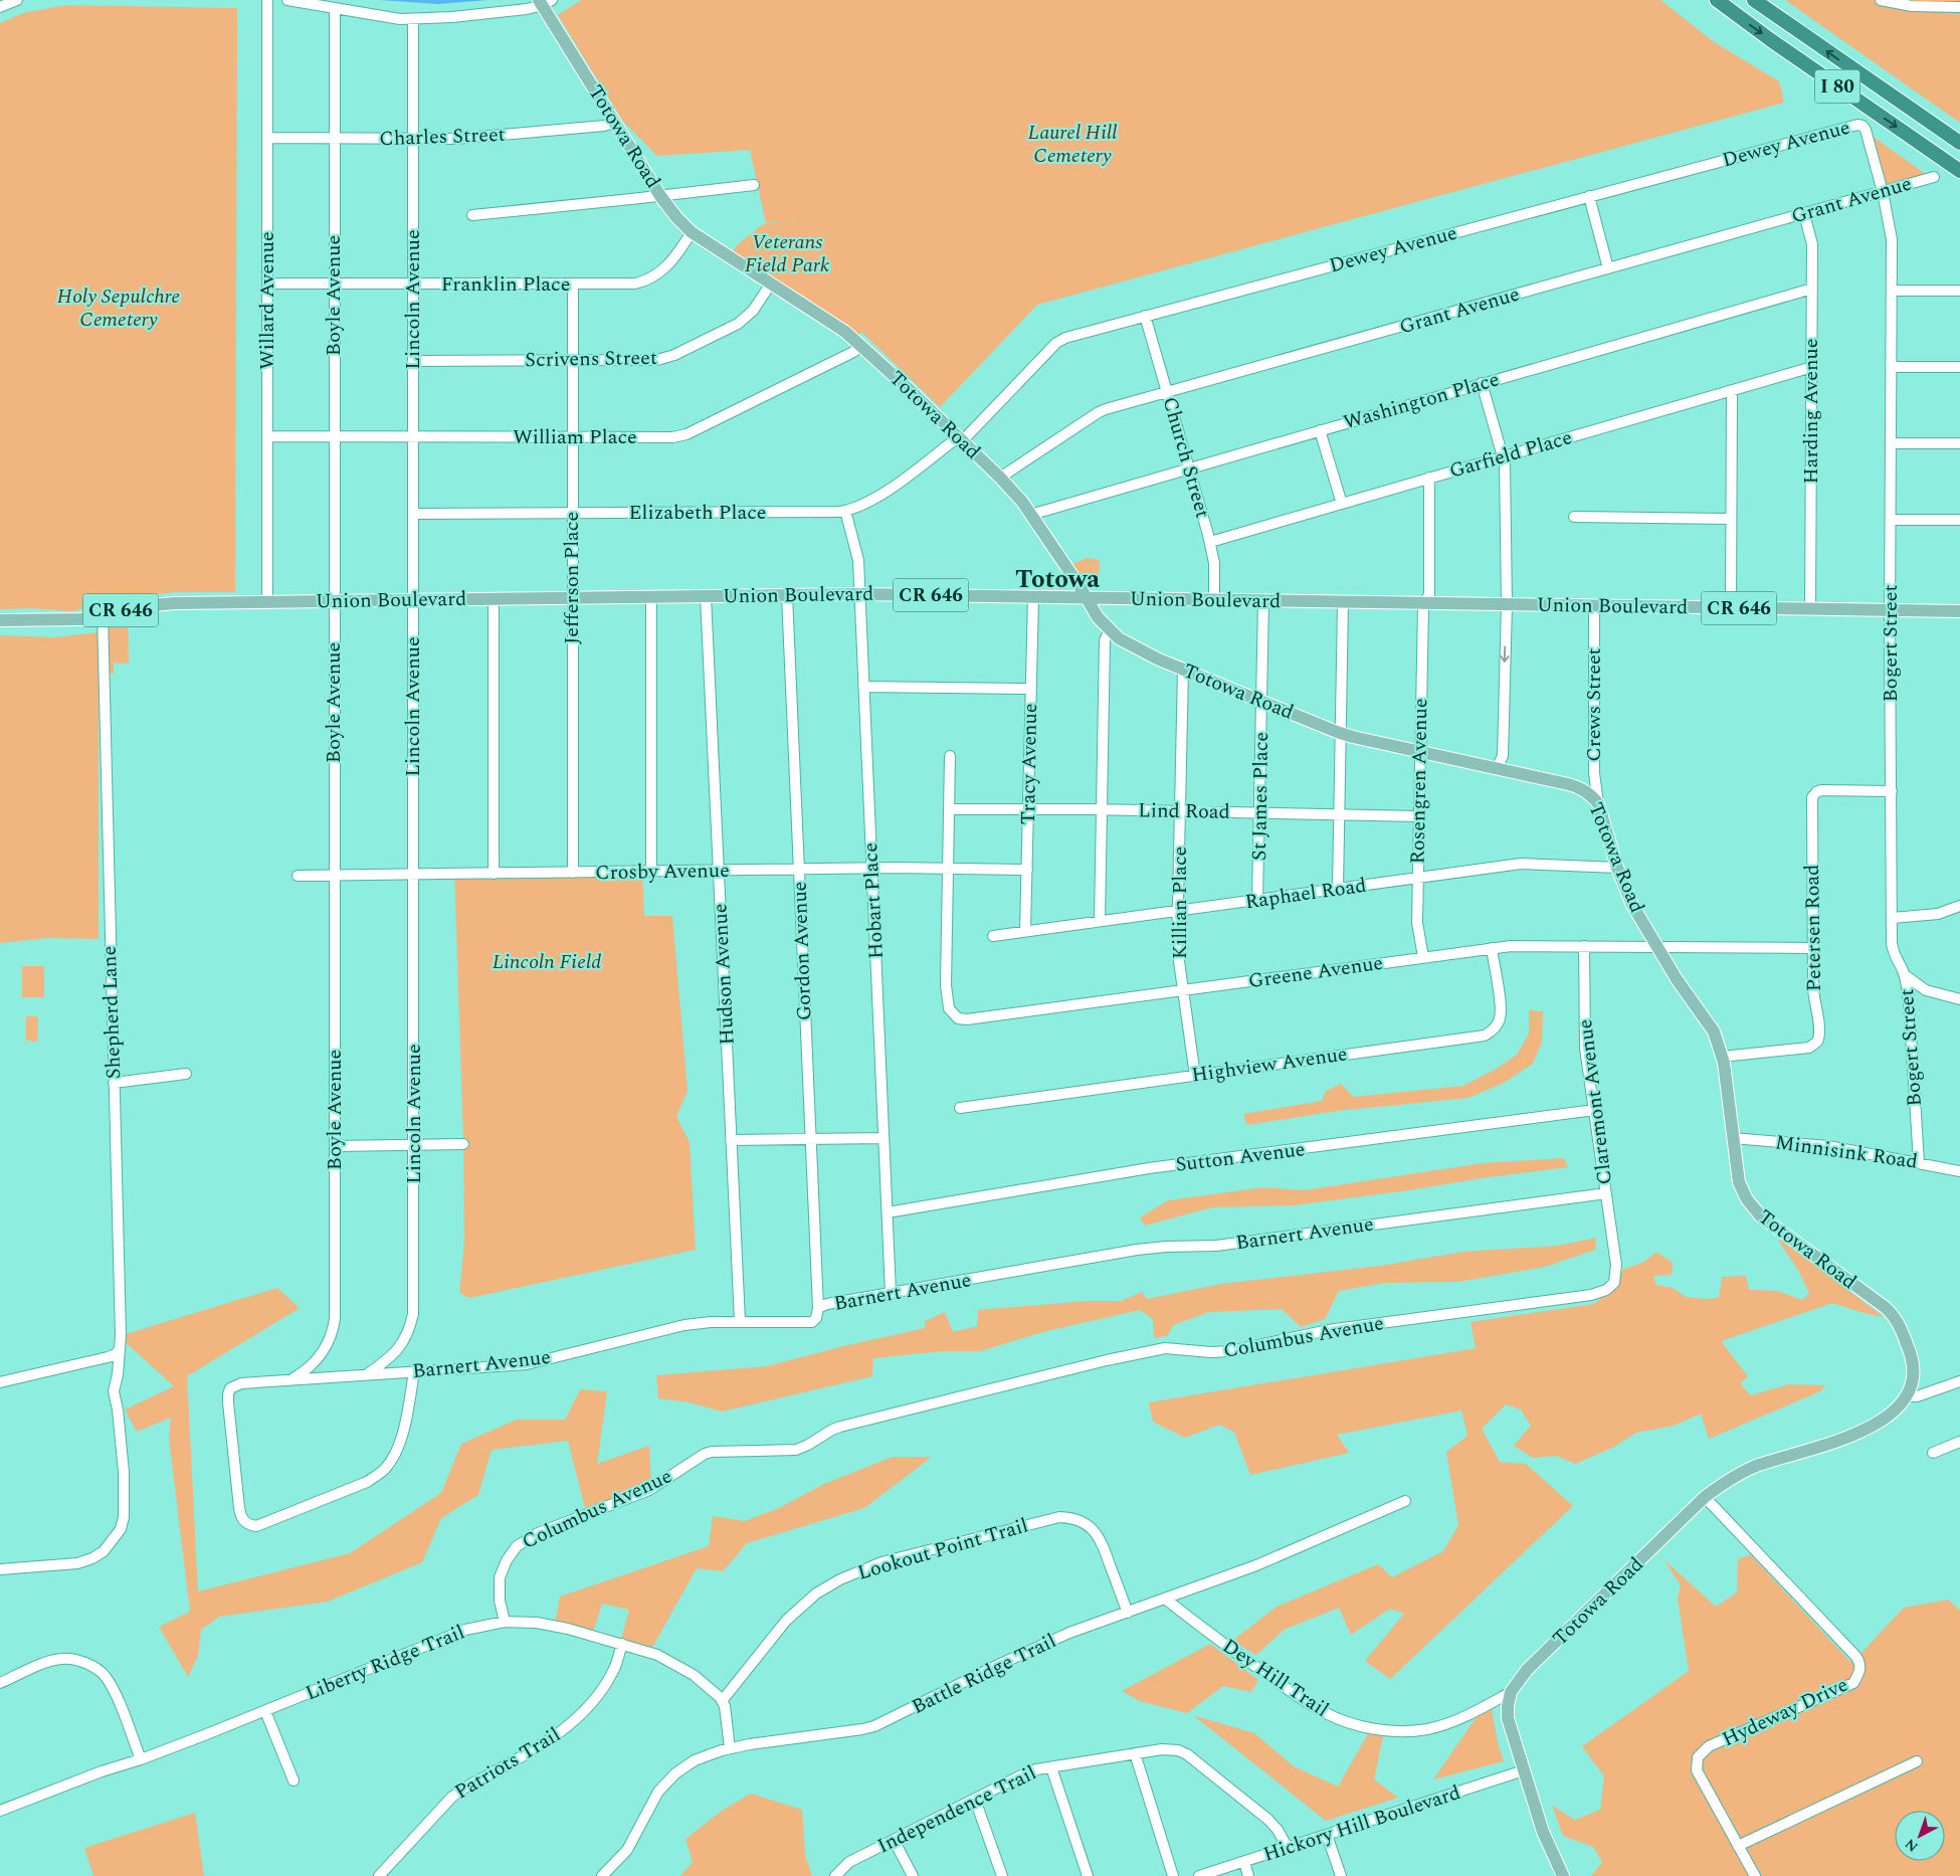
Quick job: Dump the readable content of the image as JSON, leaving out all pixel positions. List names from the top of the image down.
{
  "streets": {
    "highway": ["I 80"],
    "main road": ["Totowa Road", "Union Boulevard", "CR 646"],
    "street": [
      "Charles Street",
      "Dewey Avenue",
      "Grant Avenue",
      "Franklin Place",
      "Boyle Avenue",
      "Lincoln Avenue",
      "Willard Avenue",
      "Scrivens Street",
      "Washington Place",
      "Harding Avenue",
      "William Place",
      "Garfield Place",
      "Church Street",
      "Elizabeth Place",
      "Jefferson Place",
      "Bogert Street",
      "Crews Street",
      "Tracy Avenue",
      "Rosengren Avenue",
      "St James Place",
      "Lind Road",
      "Crosby Avenue",
      "Raphael Road",
      "Hobart Place",
      "Killian Place",
      "Petersen Road",
      "Gordon Avenue",
      "Greene Avenue",
      "Hudson Avenue",
      "Shepherd Lane",
      "Highview Avenue",
      "Claremont Avenue",
      "Minnisink Road",
      "Sutton Avenue",
      "Barnert Avenue",
      "Columbus Avenue",
      "Lookout Point Trail",
      "Liberty Ridge Trail",
      "Battle Ridge Trail",
      "Dey Hill Trail",
      "Hydeway Drive",
      "Patriots Trail",
      "Independence Trail",
      "Hickory Hill Boulevard"
    ]
  },
  "crossings": [
    ["Charles Street", "Totowa Road"],
    ["Charles Street", "Boyle Avenue"],
    ["Charles Street", "Lincoln Avenue"],
    ["Charles Street", "Willard Avenue"],
    ["Totowa Road", "Dewey Avenue"],
    ["Totowa Road", "Grant Avenue"],
    ["Totowa Road", "Franklin Place"],
    ["Totowa Road", "Boyle Avenue"],
    ["Totowa Road", "Lincoln Avenue"],
    ["Totowa Road", "Scrivens Street"],
    ["Totowa Road", "Washington Place"],
    ["Totowa Road", "William Place"],
    ["Totowa Road", "Elizabeth Place"],
    ["Totowa Road", "Union Boulevard"],
    ["Totowa Road", "Crews Street"],
    ["Totowa Road", "Rosengren Avenue"],
    ["Totowa Road", "St James Place"],
    ["Totowa Road", "Raphael Road"],
    ["Totowa Road", "Killian Place"],
    ["Totowa Road", "Petersen Road"],
    ["Totowa Road", "Greene Avenue"],
    ["Totowa Road", "Minnisink Road"],
    ["Totowa Road", "Dey Hill Trail"],
    ["Totowa Road", "Hydeway Drive"],
    ["Totowa Road", "Hickory Hill Boulevard"],
    ["Dewey Avenue", "Church Street"],
    ["Dewey Avenue", "Elizabeth Place"],
    ["Dewey Avenue", "Bogert Street"],
    ["Grant Avenue", "Harding Avenue"],
    ["Grant Avenue", "Church Street"],
    ["Grant Avenue", "Bogert Street"],
    ["Franklin Place", "Boyle Avenue"],
    ["Franklin Place", "Lincoln Avenue"],
    ["Franklin Place", "Willard Avenue"],
    ["Franklin Place", "Jefferson Place"],
    ["Boyle Avenue", "William Place"],
    ["Boyle Avenue", "Union Boulevard"],
    ["Boyle Avenue", "Crosby Avenue"],
    ["Boyle Avenue", "Barnert Avenue"],
    ["Lincoln Avenue", "Scrivens Street"],
    ["Lincoln Avenue", "William Place"],
    ["Lincoln Avenue", "Elizabeth Place"],
    ["Lincoln Avenue", "Union Boulevard"],
    ["Lincoln Avenue", "Crosby Avenue"],
    ["Lincoln Avenue", "Barnert Avenue"],
    ["Willard Avenue", "William Place"],
    ["Willard Avenue", "Union Boulevard"],
    ["Scrivens Street", "Jefferson Place"],
    ["Washington Place", "Harding Avenue"],
    ["Washington Place", "Church Street"],
    ["Harding Avenue", "Garfield Place"],
    ["Harding Avenue", "Union Boulevard"],
    ["William Place", "Jefferson Place"],
    ["Garfield Place", "Church Street"],
    ["Garfield Place", "Rosengren Avenue"],
    ["Church Street", "Union Boulevard"],
    ["Elizabeth Place", "Jefferson Place"],
    ["Elizabeth Place", "Hobart Place"],
    ["Jefferson Place", "Union Boulevard"],
    ["Jefferson Place", "Crosby Avenue"],
    ["Union Boulevard", "Bogert Street"],
    ["Union Boulevard", "Crews Street"],
    ["Union Boulevard", "Tracy Avenue"],
    ["Union Boulevard", "Rosengren Avenue"],
    ["Union Boulevard", "St James Place"],
    ["Union Boulevard", "Hobart Place"],
    ["Union Boulevard", "Gordon Avenue"],
    ["Union Boulevard", "Hudson Avenue"],
    ["Union Boulevard", "Shepherd Lane"],
    ["Bogert Street", "Petersen Road"],
    ["Bogert Street", "Minnisink Road"],
    ["Tracy Avenue", "Lind Road"],
    ["Tracy Avenue", "Crosby Avenue"],
    ["Tracy Avenue", "Raphael Road"],
    ["Rosengren Avenue", "Lind Road"],
    ["Rosengren Avenue", "Raphael Road"],
    ["Rosengren Avenue", "Greene Avenue"],
    ["St James Place", "Lind Road"],
    ["St James Place", "Raphael Road"],
    ["Lind Road", "Killian Place"],
    ["Crosby Avenue", "Hobart Place"],
    ["Crosby Avenue", "Gordon Avenue"],
    ["Crosby Avenue", "Greene Avenue"],
    ["Crosby Avenue", "Hudson Avenue"],
    ["Raphael Road", "Killian Place"],
    ["Hobart Place", "Sutton Avenue"],
    ["Hobart Place", "Barnert Avenue"],
    ["Killian Place", "Greene Avenue"],
    ["Killian Place", "Highview Avenue"],
    ["Petersen Road", "Greene Avenue"],
    ["Gordon Avenue", "Barnert Avenue"],
    ["Greene Avenue", "Highview Avenue"],
    ["Greene Avenue", "Claremont Avenue"],
    ["Hudson Avenue", "Barnert Avenue"],
    ["Claremont Avenue", "Sutton Avenue"],
    ["Claremont Avenue", "Barnert Avenue"],
    ["Claremont Avenue", "Columbus Avenue"],
    ["Columbus Avenue", "Liberty Ridge Trail"],
    ["Lookout Point Trail", "Liberty Ridge Trail"],
    ["Lookout Point Trail", "Battle Ridge Trail"],
    ["Liberty Ridge Trail", "Patriots Trail"],
    ["Battle Ridge Trail", "Dey Hill Trail"],
    ["Independence Trail", "Hickory Hill Boulevard"]
  ],
  "districts": ["Totowa"],
  "parks": [
    "Laurel Hill Cemetery",
    "Veterans Field Park",
    "Holy Sepulchre Cemetery",
    "Lincoln Field"
  ],
  "north": "bottom left"
}
